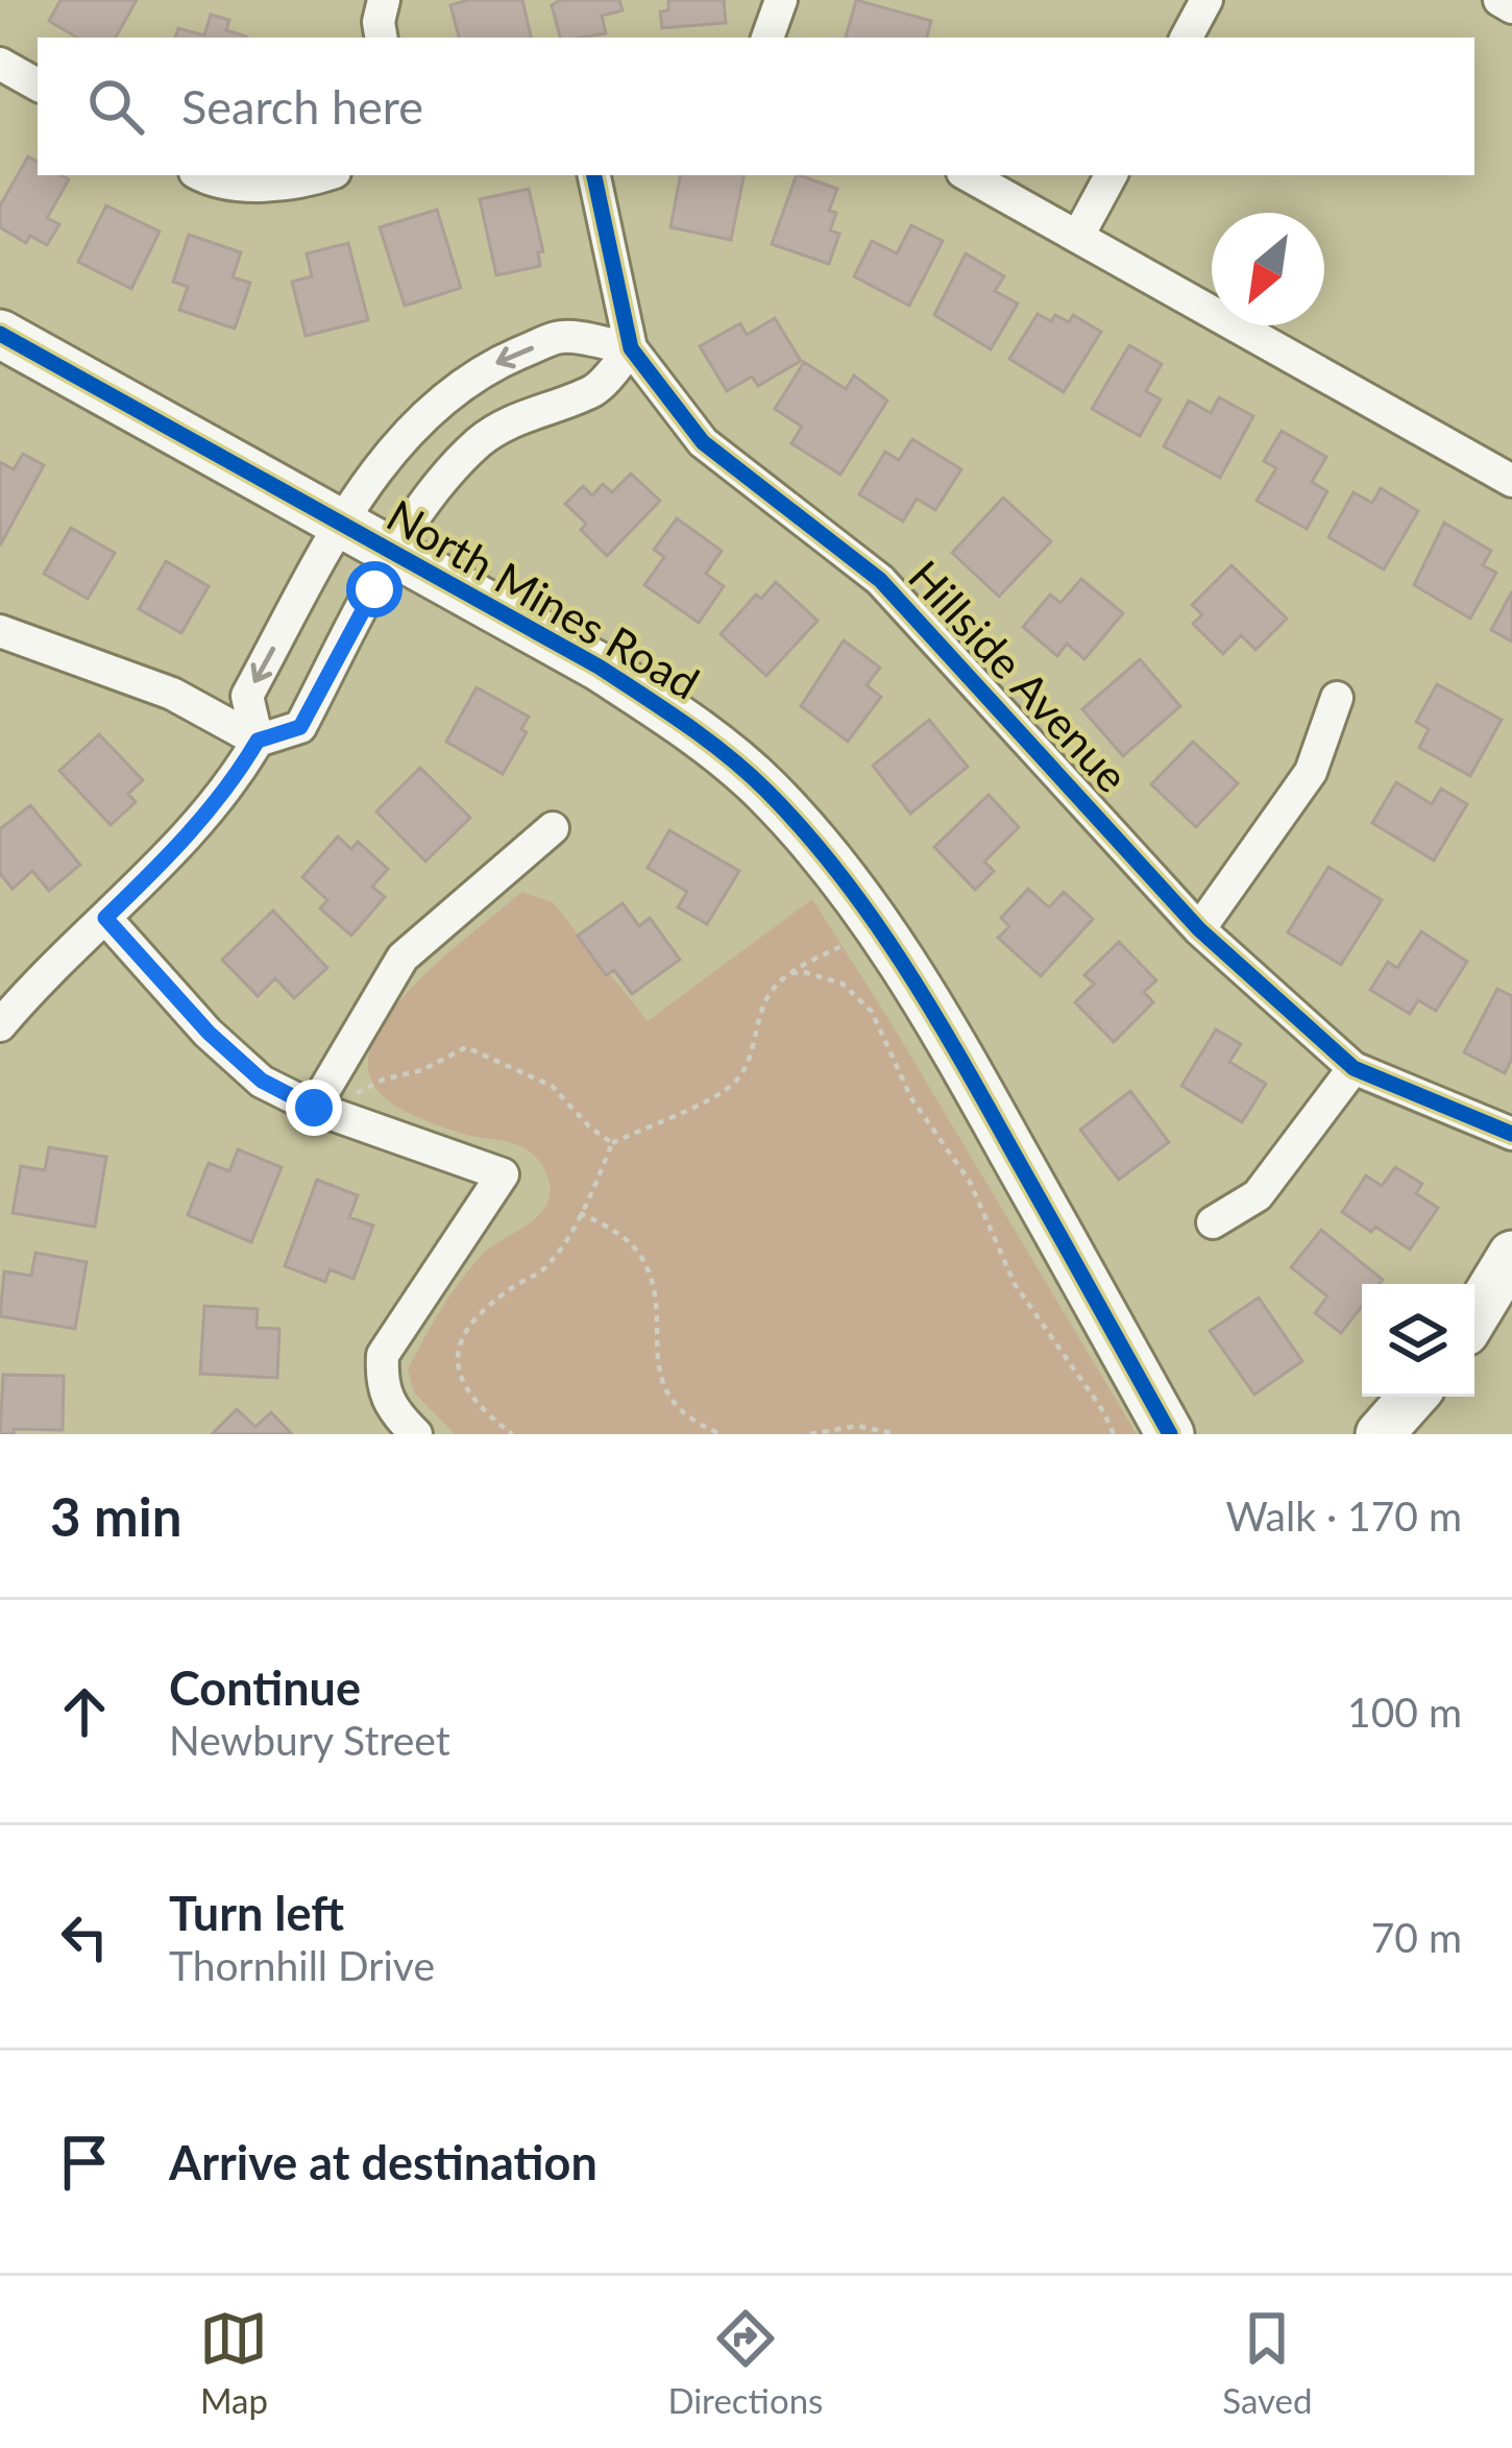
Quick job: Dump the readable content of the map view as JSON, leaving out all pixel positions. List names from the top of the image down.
{
  "streets": {
    "main road": ["North Mines Road"],
    "street": ["Hillside Avenue"]
  },
  "north": "bottom left",
  "page": {
    "search": "Search here",
    "heading": ["3 min", "Walk · 170 m"],
    "list": [
      ["Continue", "Newbury Street", "100 m"],
      ["Turn left", "Thornhill Drive", "70 m"],
      "Arrive at destination"
    ],
    "nav": ["Map", "Directions", "Saved"]
  }
}
